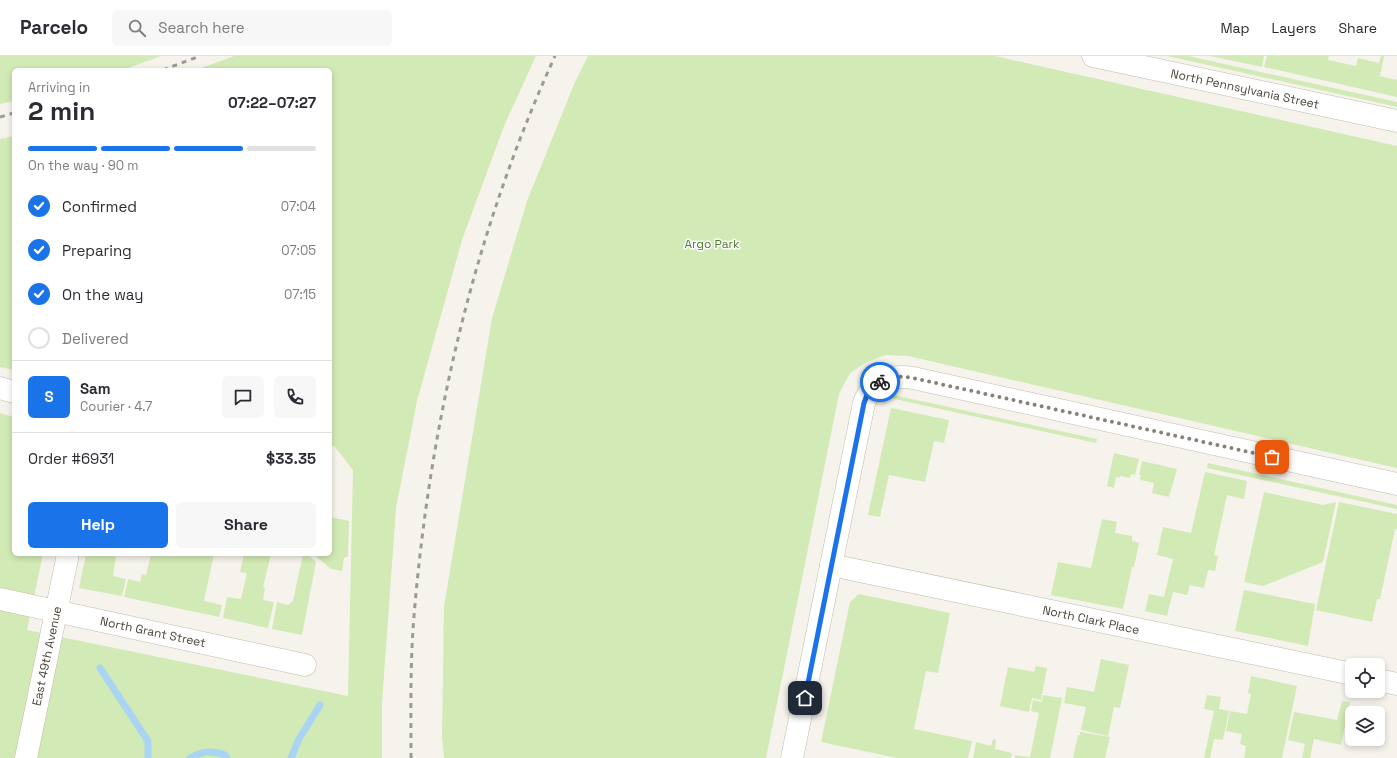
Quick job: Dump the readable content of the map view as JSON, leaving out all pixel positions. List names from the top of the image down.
{
  "streets": {
    "street": [
      "North Pennsylvania Street",
      "North Clark Place",
      "North Grant Street",
      "East 49th Avenue"
    ]
  },
  "crossings": [
    ["North Grant Street", "East 49th Avenue"]
  ],
  "parks": ["Argo Park"],
  "page": {
    "header": "Parcelo",
    "search": "Search here",
    "nav": ["Map", "Layers", "Share"],
    "heading": ["2 min", "Arriving in", "07:22–07:27"],
    "panel": [
      "Sam",
      "Courier · 4.7",
      "Order #6931",
      "$33.35"
    ],
    "bar": "On the way · 90 m",
    "list": [
      ["Confirmed", "07:04"],
      ["Preparing", "07:05"],
      ["On the way", "07:15"],
      "Delivered"
    ],
    "round": "S",
    "buttons": ["Help", "Share"]
  }
}
